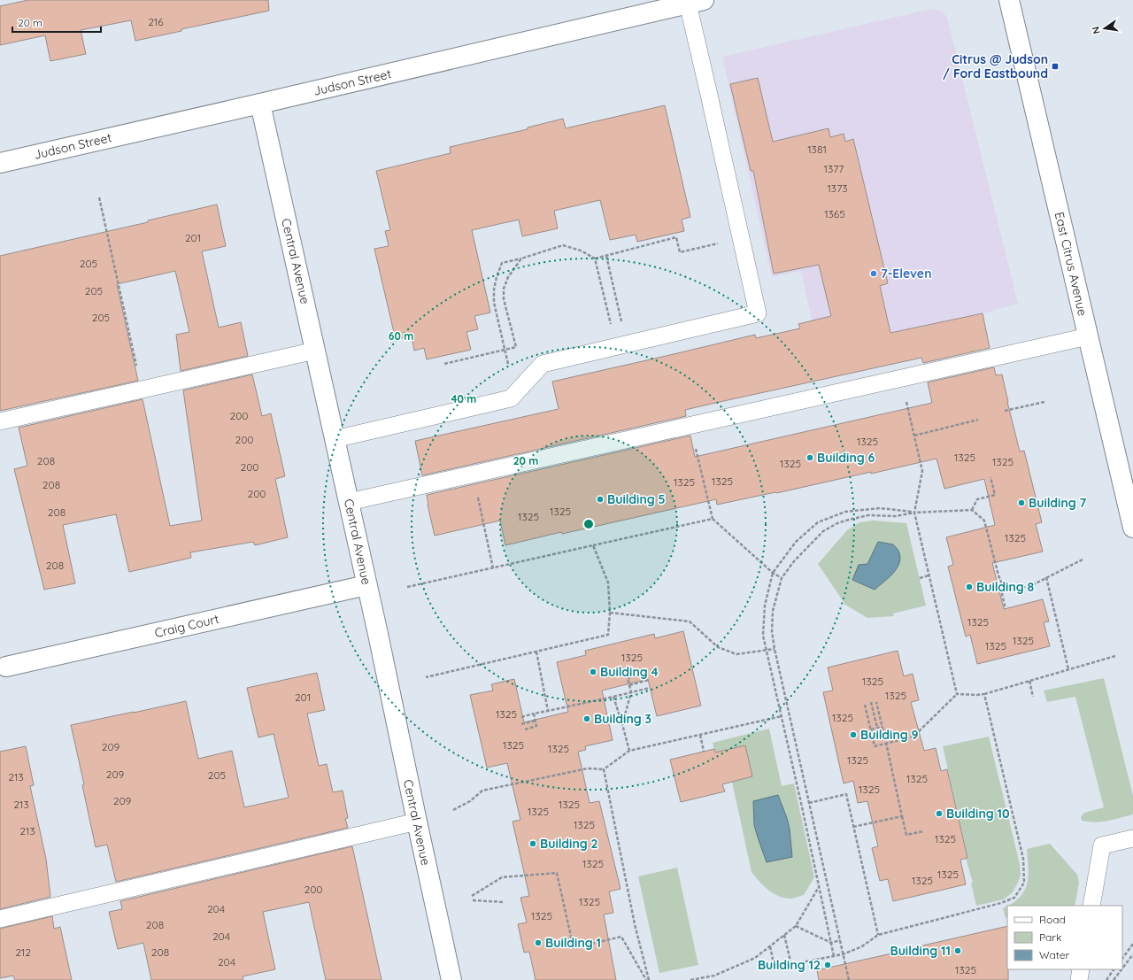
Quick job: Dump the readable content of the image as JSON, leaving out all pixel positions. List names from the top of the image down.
{
  "streets": {
    "street": [
      "Judson Street",
      "Central Avenue",
      "East Citrus Avenue",
      "Craig Court"
    ]
  },
  "crossings": [
    ["Judson Street", "Central Avenue"],
    ["Central Avenue", "Craig Court"]
  ],
  "places": {
    "transit": ["Citrus @ Judson / Ford Eastbound"],
    "other": [
      "7-Eleven",
      "Building 6",
      "Building 5",
      "Building 7",
      "Building 8",
      "Building 4",
      "Building 3",
      "Building 9",
      "Building 10",
      "Building 2",
      "Building 1",
      "Building 11",
      "Building 12"
    ]
  },
  "house_numbers": [
    "216",
    "1381",
    "1377",
    "1373",
    "1365",
    "201",
    "205",
    "205",
    "205",
    "200",
    "200",
    "1325",
    "1325",
    "208",
    "1325",
    "1325",
    "200",
    "1325",
    "1325",
    "208",
    "200",
    "1325",
    "208",
    "1325",
    "1325",
    "208",
    "1325",
    "1325",
    "1325",
    "1325",
    "1325",
    "1325",
    "201",
    "1325",
    "1325",
    "1325",
    "209",
    "1325",
    "1325",
    "209",
    "205",
    "213",
    "1325",
    "1325",
    "209",
    "213",
    "1325",
    "1325",
    "1325",
    "213",
    "1325",
    "1325",
    "1325",
    "1325",
    "200",
    "1325",
    "204",
    "1325",
    "208",
    "204",
    "212",
    "208",
    "204",
    "1325"
  ],
  "legend": ["Road", "Park", "Water"],
  "scale_bar": "20 m",
  "north": "left",
  "rings": ["60 m", "40 m", "20 m"]
}
